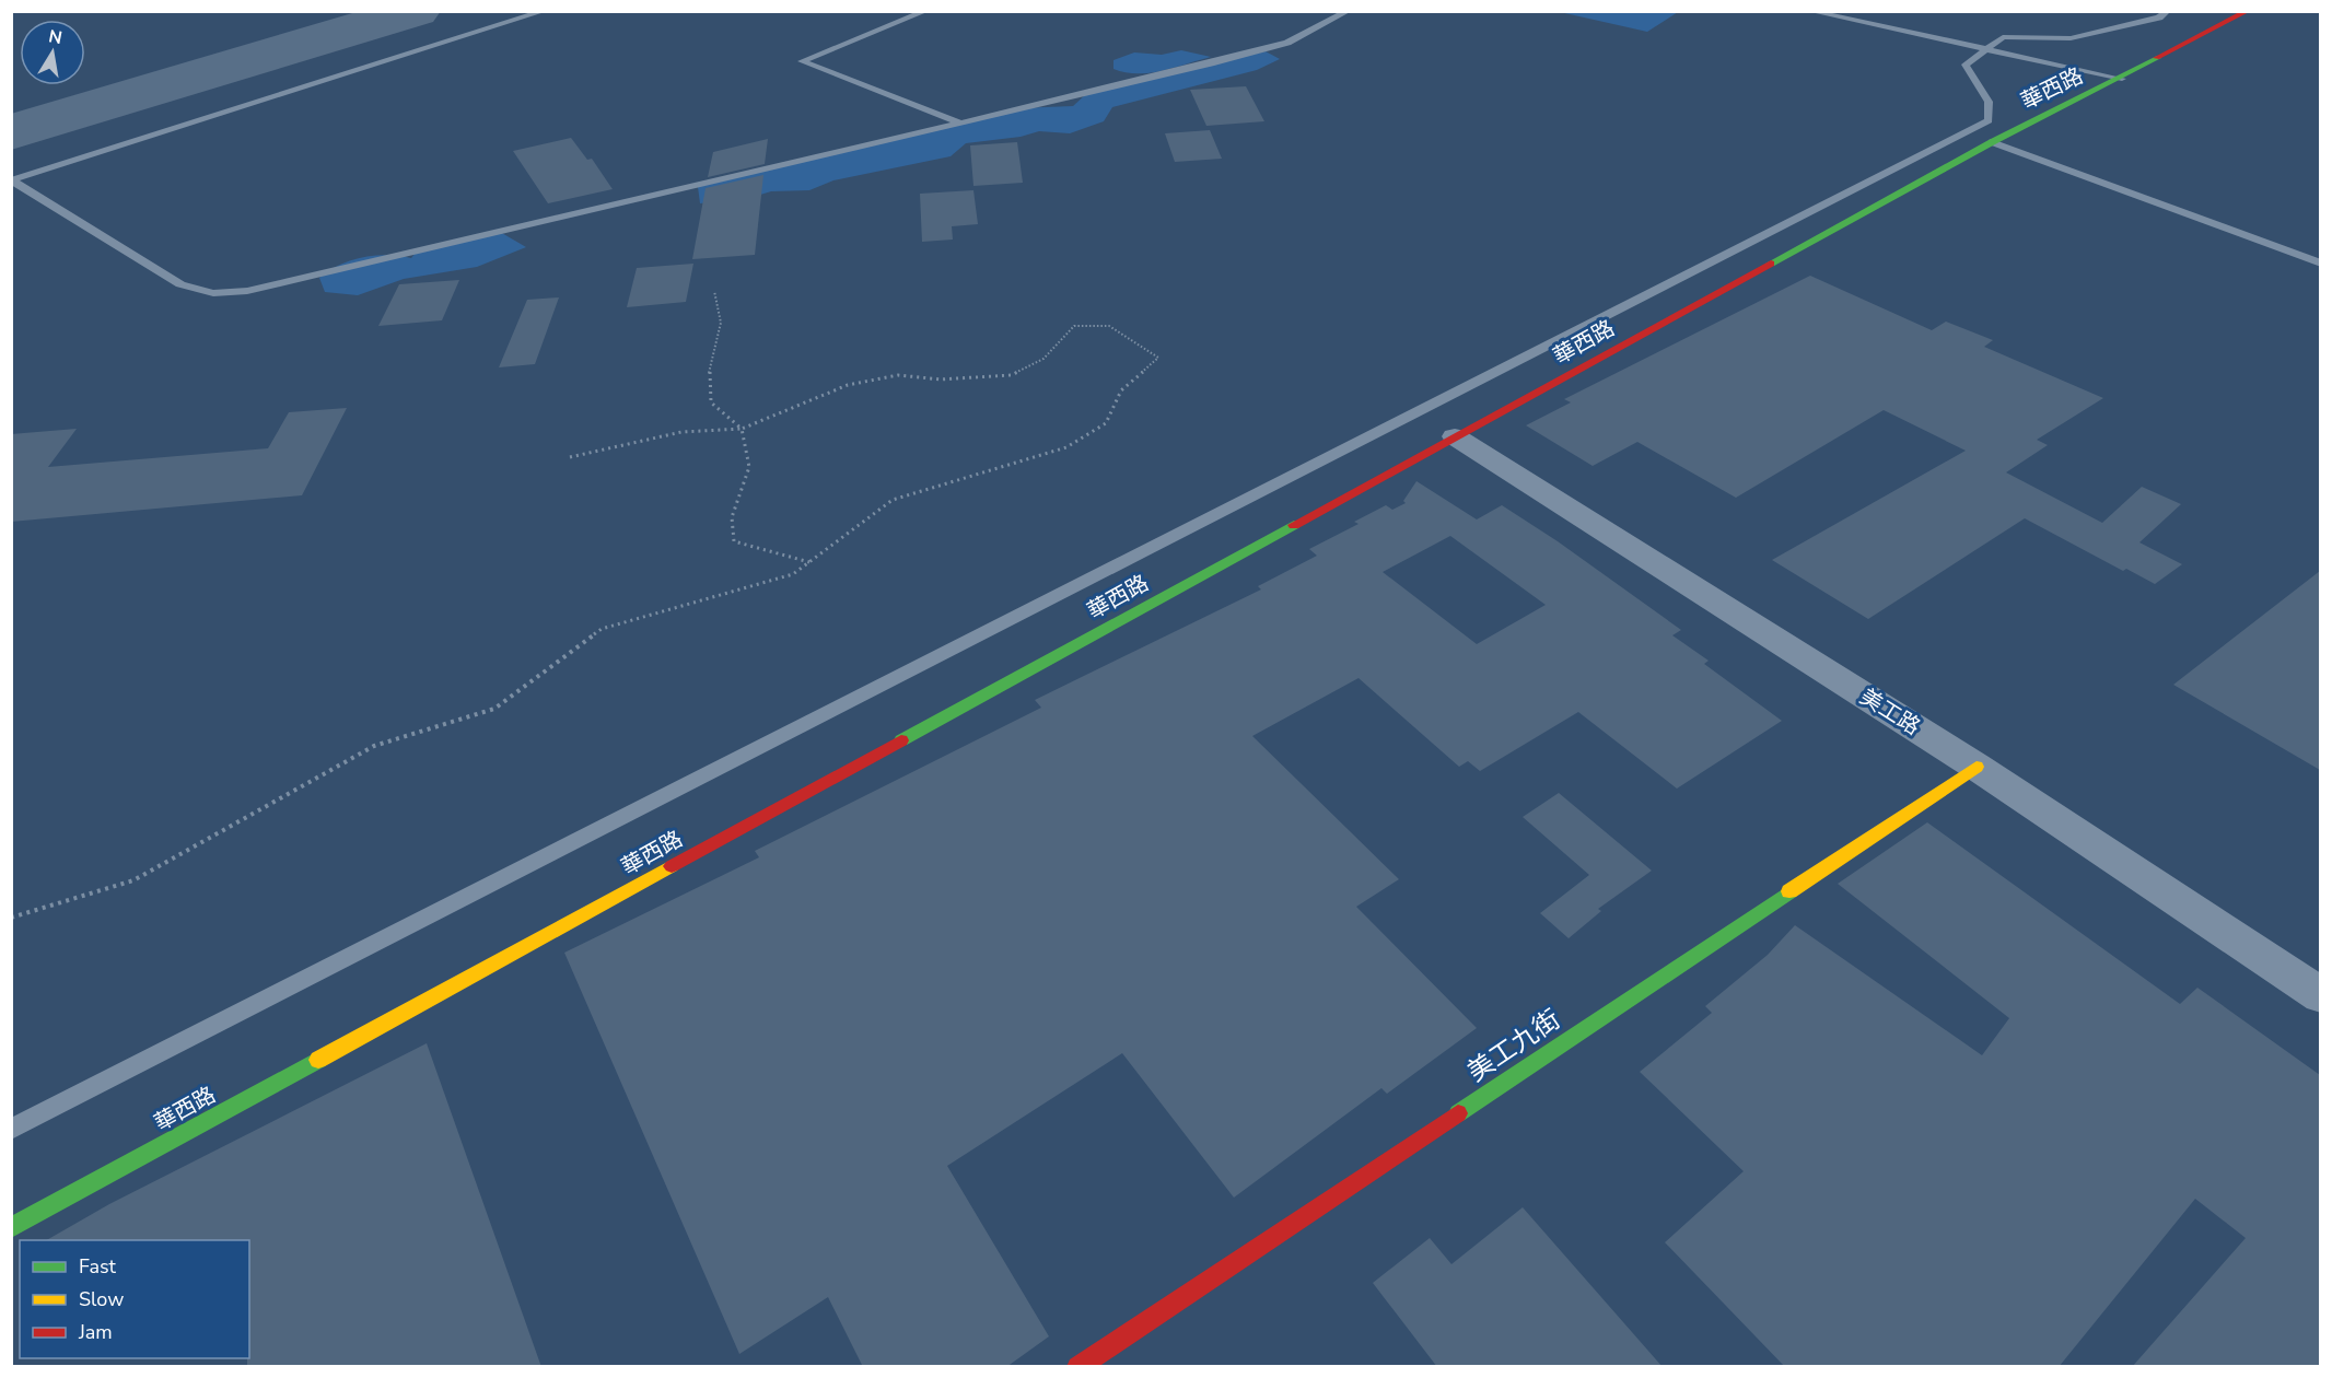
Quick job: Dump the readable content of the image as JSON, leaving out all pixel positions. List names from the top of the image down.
{
  "streets": {
    "street": ["華西路", "美工路", "美工九街"]
  },
  "crossings": [
    ["華西路", "美工路"],
    ["美工路", "美工九街"]
  ],
  "legend": ["Fast", "Slow", "Jam"],
  "north": "top"
}
